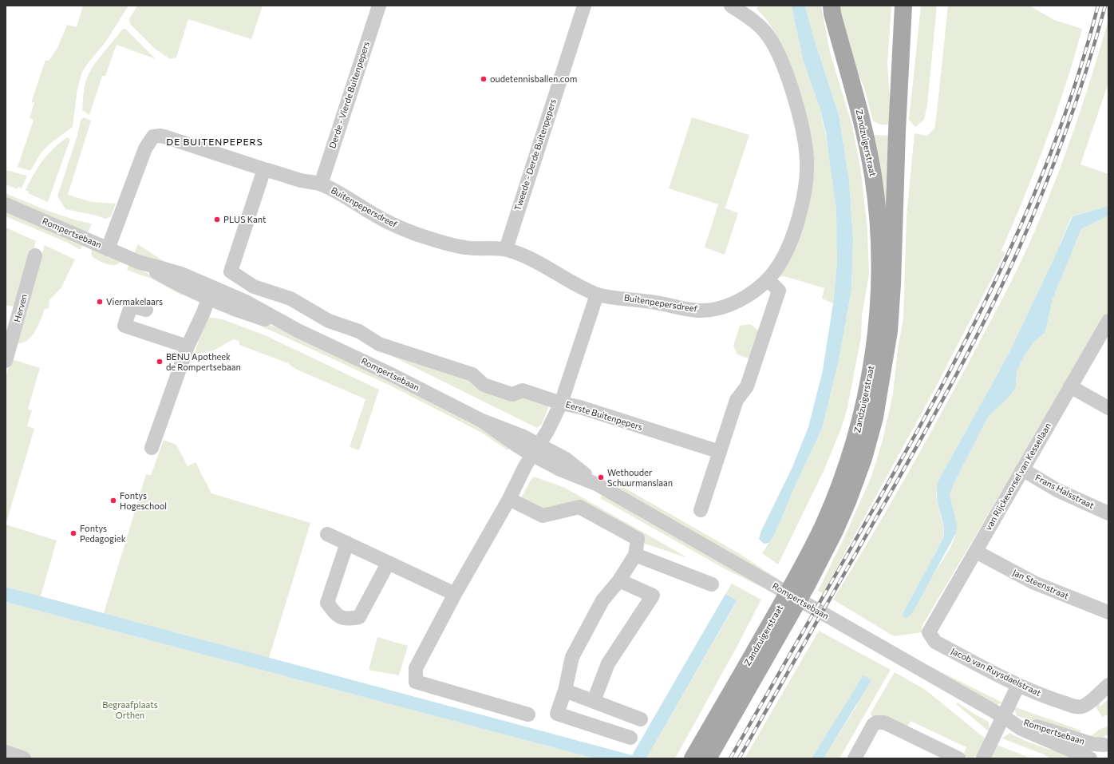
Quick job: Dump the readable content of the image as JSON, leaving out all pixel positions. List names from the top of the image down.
{
  "streets": {
    "main road": ["Zandzuigerstraat"],
    "street": [
      "Derde - Vierde Buitenpepers",
      "Tweede - Derde Buitenpepers",
      "Buitenpepersdreef",
      "Rompertsebaan",
      "Herven",
      "Eerste Buitenpepers",
      "van Rijckevorsel van Kessellaan",
      "Frans Halsstraat",
      "Jan Steenstraat",
      "Jacob van Ruysdaelstraat"
    ]
  },
  "crossings": [
    ["Derde - Vierde Buitenpepers", "Buitenpepersdreef"],
    ["Tweede - Derde Buitenpepers", "Buitenpepersdreef"],
    ["Buitenpepersdreef", "Rompertsebaan"],
    ["Buitenpepersdreef", "Eerste Buitenpepers"],
    ["van Rijckevorsel van Kessellaan", "Frans Halsstraat"],
    ["van Rijckevorsel van Kessellaan", "Jan Steenstraat"],
    ["van Rijckevorsel van Kessellaan", "Jacob van Ruysdaelstraat"]
  ],
  "districts": ["DE BUITENPEPERS"],
  "parks": ["Begraafplaats Orthen"],
  "places": [
    "oudetennisballen.com",
    "PLUS Kant",
    "Viermakelaars",
    "BENU Apotheek de Rompertsebaan",
    "Wethouder Schuurmanslaan",
    "Fontys Hogeschool",
    "Fontys Pedagogiek"
  ]
}
